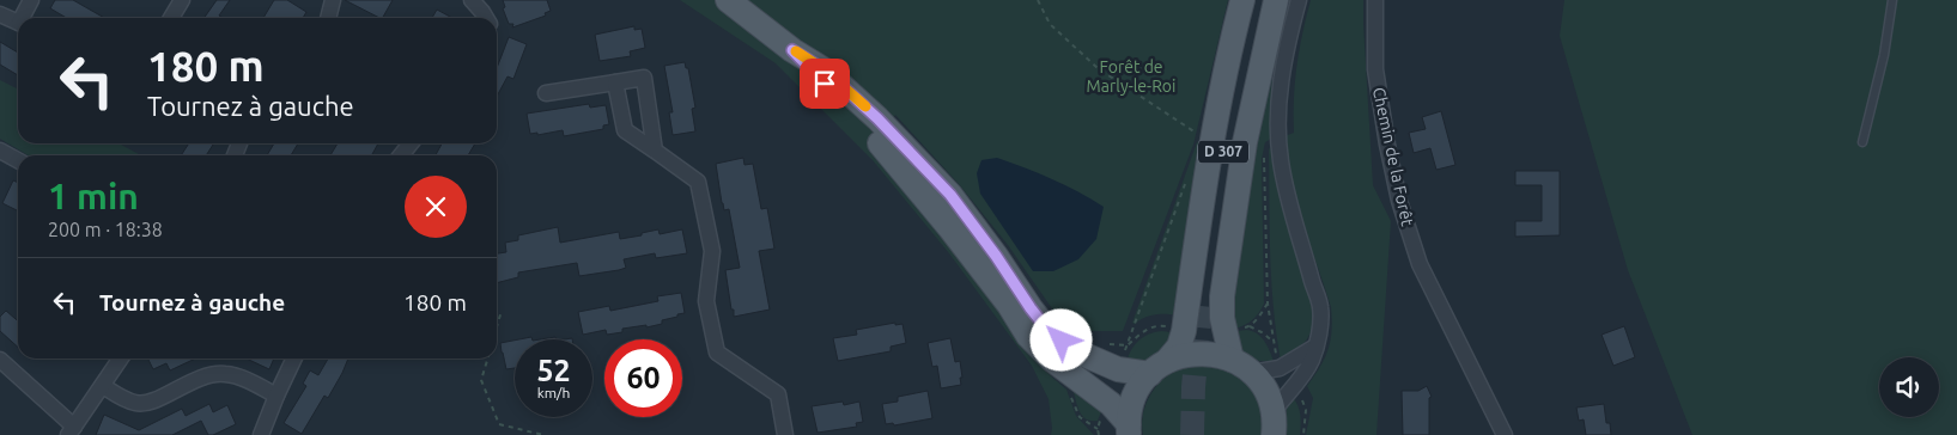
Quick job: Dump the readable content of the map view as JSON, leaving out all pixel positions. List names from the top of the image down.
{
  "streets": {
    "main road": ["D 307"],
    "street": ["Chemin de la Forêt"]
  },
  "parks": ["Forêt de Marly-le-Roi"],
  "page": {
    "turn": ["180 m", "Tournez à gauche"],
    "heading": ["1 min", "200 m · 18:38"],
    "list": [
      {
        "name": "Tournez à gauche",
        "value": "180 m"
      }
    ],
    "speed": "52 km/h",
    "limit": "60"
  }
}
